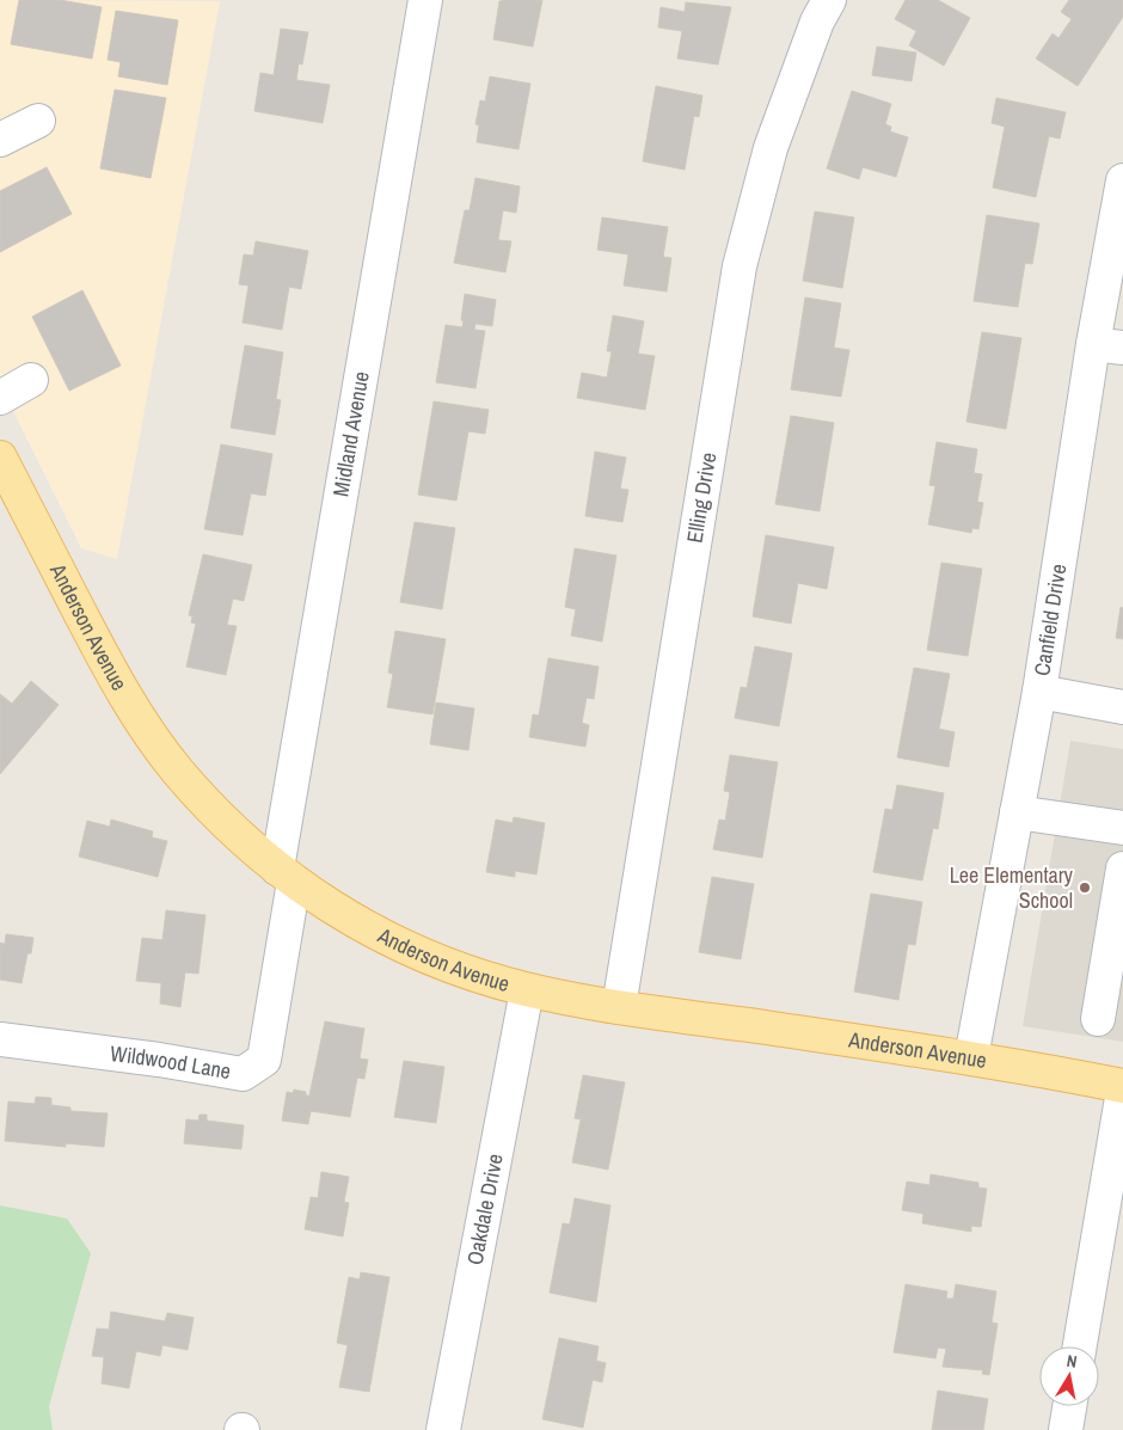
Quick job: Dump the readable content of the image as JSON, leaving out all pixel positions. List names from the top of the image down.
{
  "streets": {
    "main road": ["Anderson Avenue"],
    "street": [
      "Midland Avenue",
      "Elling Drive",
      "Canfield Drive",
      "Wildwood Lane",
      "Oakdale Drive"
    ]
  },
  "crossings": [
    ["Midland Avenue", "Anderson Avenue"],
    ["Midland Avenue", "Wildwood Lane"],
    ["Elling Drive", "Anderson Avenue"],
    ["Canfield Drive", "Anderson Avenue"],
    ["Anderson Avenue", "Wildwood Lane"],
    ["Anderson Avenue", "Oakdale Drive"]
  ],
  "places": ["Lee Elementary School"],
  "north": "top"
}
